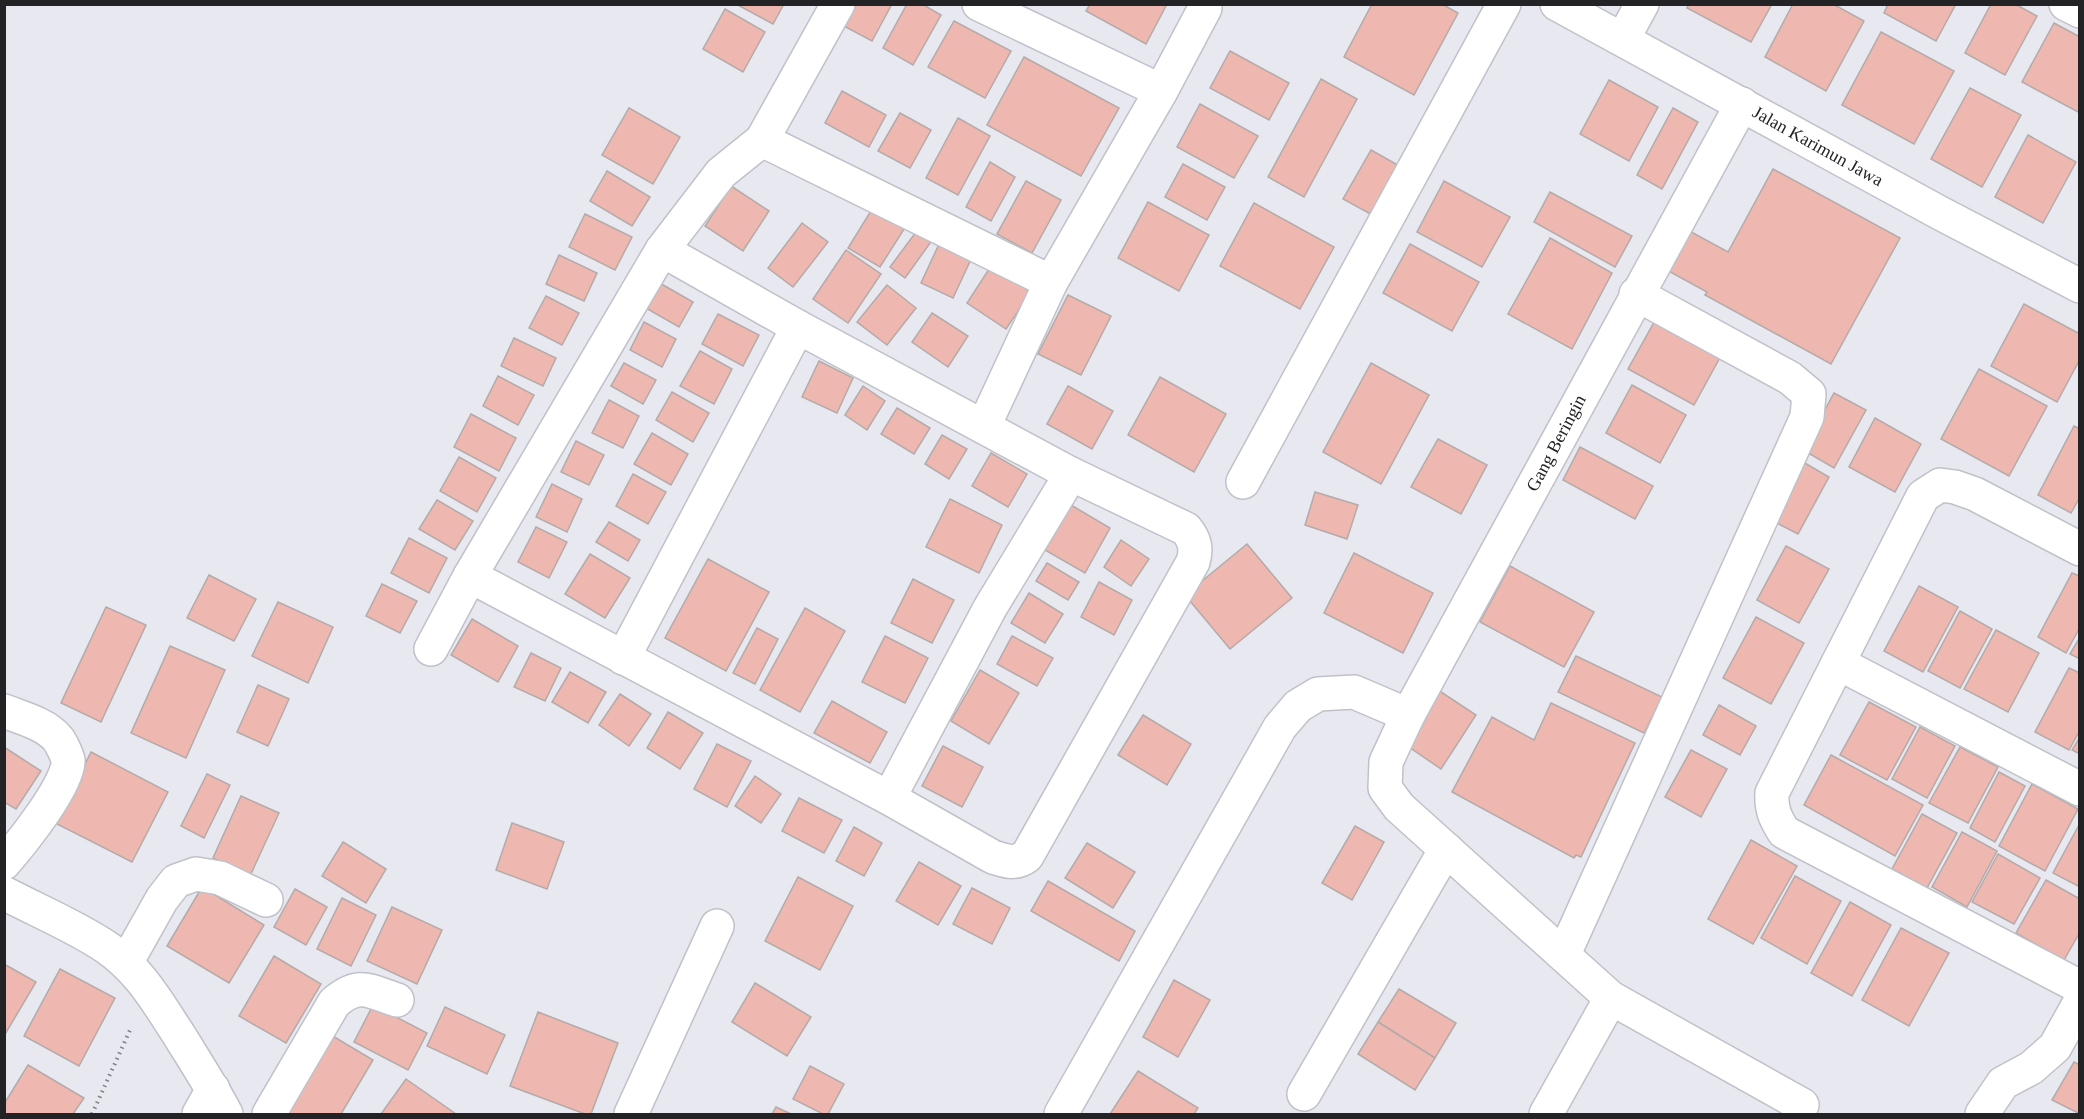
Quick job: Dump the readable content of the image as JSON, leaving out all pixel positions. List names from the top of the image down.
{
  "streets": {
    "street": ["Jalan Karimun Jawa", "Gang Beringin"]
  },
  "crossings": [
    ["Jalan Karimun Jawa", "Gang Beringin"]
  ]
}
